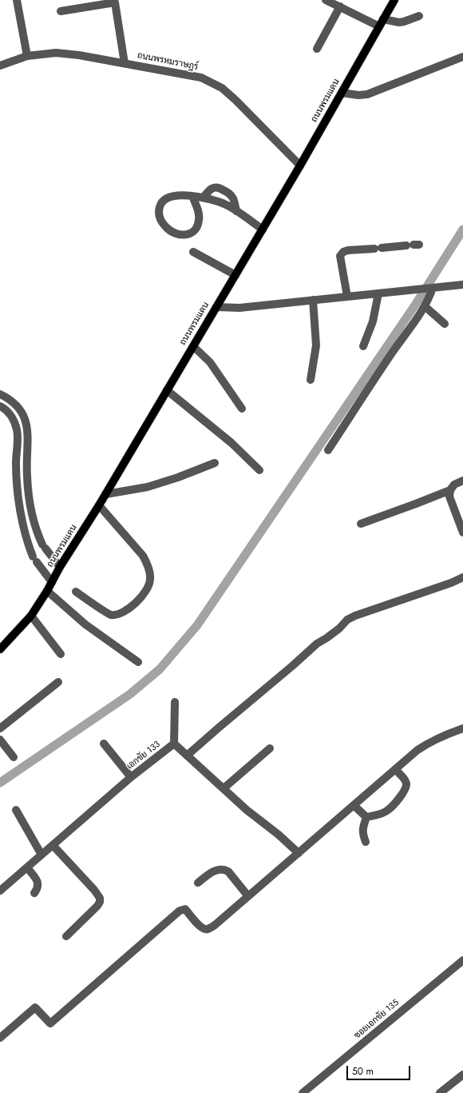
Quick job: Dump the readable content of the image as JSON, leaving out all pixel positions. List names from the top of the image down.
{
  "streets": {
    "main road": ["ถนนพรมแดน"],
    "street": ["ถนนพรหมราษฎร์", "เอกชัย 133", "ซอยเอกชัย 135"]
  },
  "crossings": [
    ["ถนนพรหมราษฎร์", "ถนนพรมแดน"]
  ],
  "scale_bar": "50 m"
}
